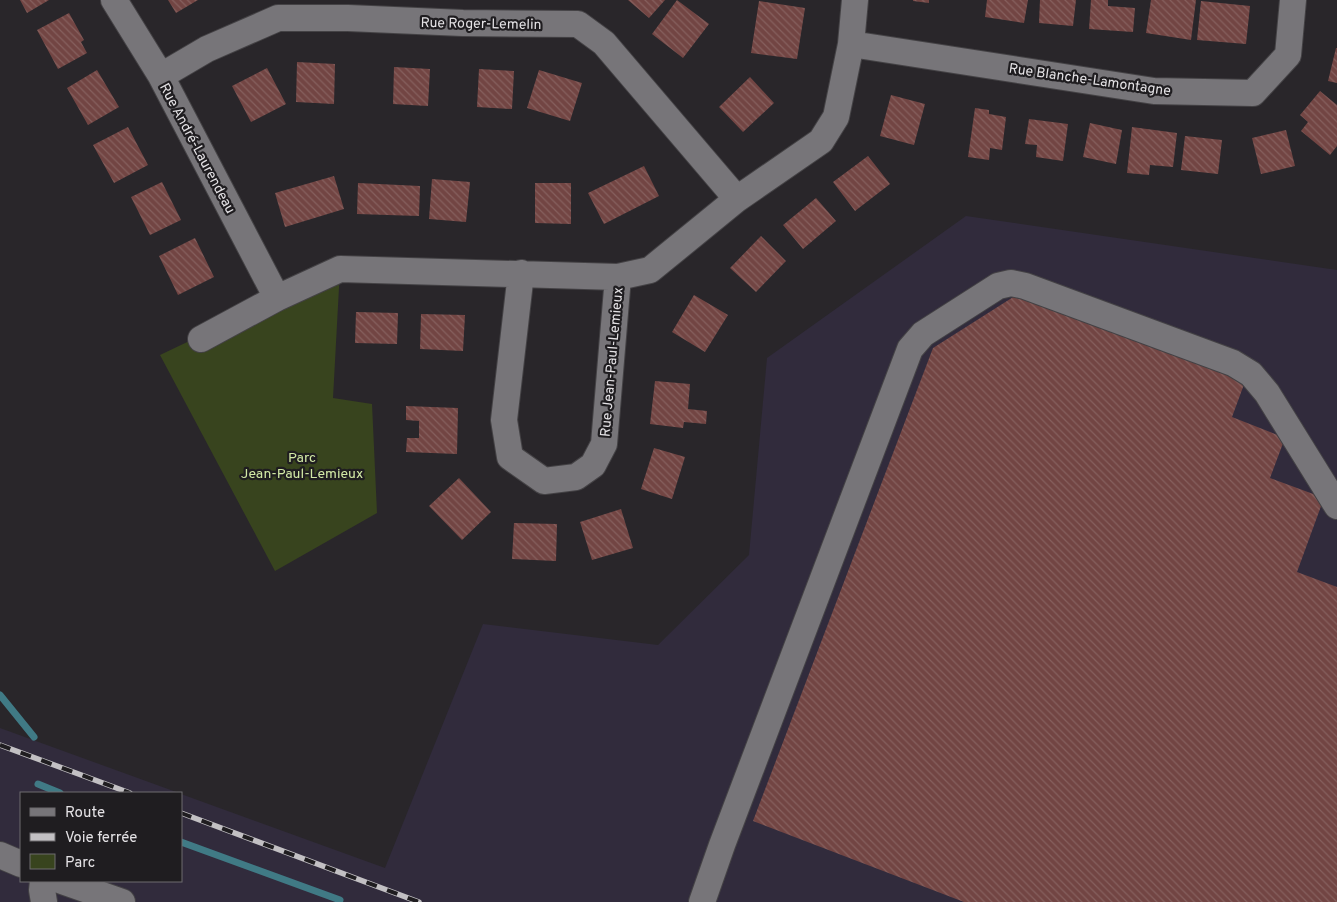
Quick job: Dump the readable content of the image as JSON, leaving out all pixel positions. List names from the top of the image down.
{
  "streets": {
    "street": [
      "Rue Roger-Lemelin",
      "Rue Blanche-Lamontagne",
      "Rue André-Laurendeau",
      "Rue Jean-Paul-Lemieux"
    ]
  },
  "crossings": [
    ["Rue Roger-Lemelin", "Rue André-Laurendeau"],
    ["Rue Roger-Lemelin", "Rue Jean-Paul-Lemieux"],
    ["Rue Blanche-Lamontagne", "Rue Jean-Paul-Lemieux"],
    ["Rue André-Laurendeau", "Rue Jean-Paul-Lemieux"]
  ],
  "parks": ["Parc Jean-Paul-Lemieux"],
  "legend": ["Route", "Voie ferrée", "Parc"]
}
